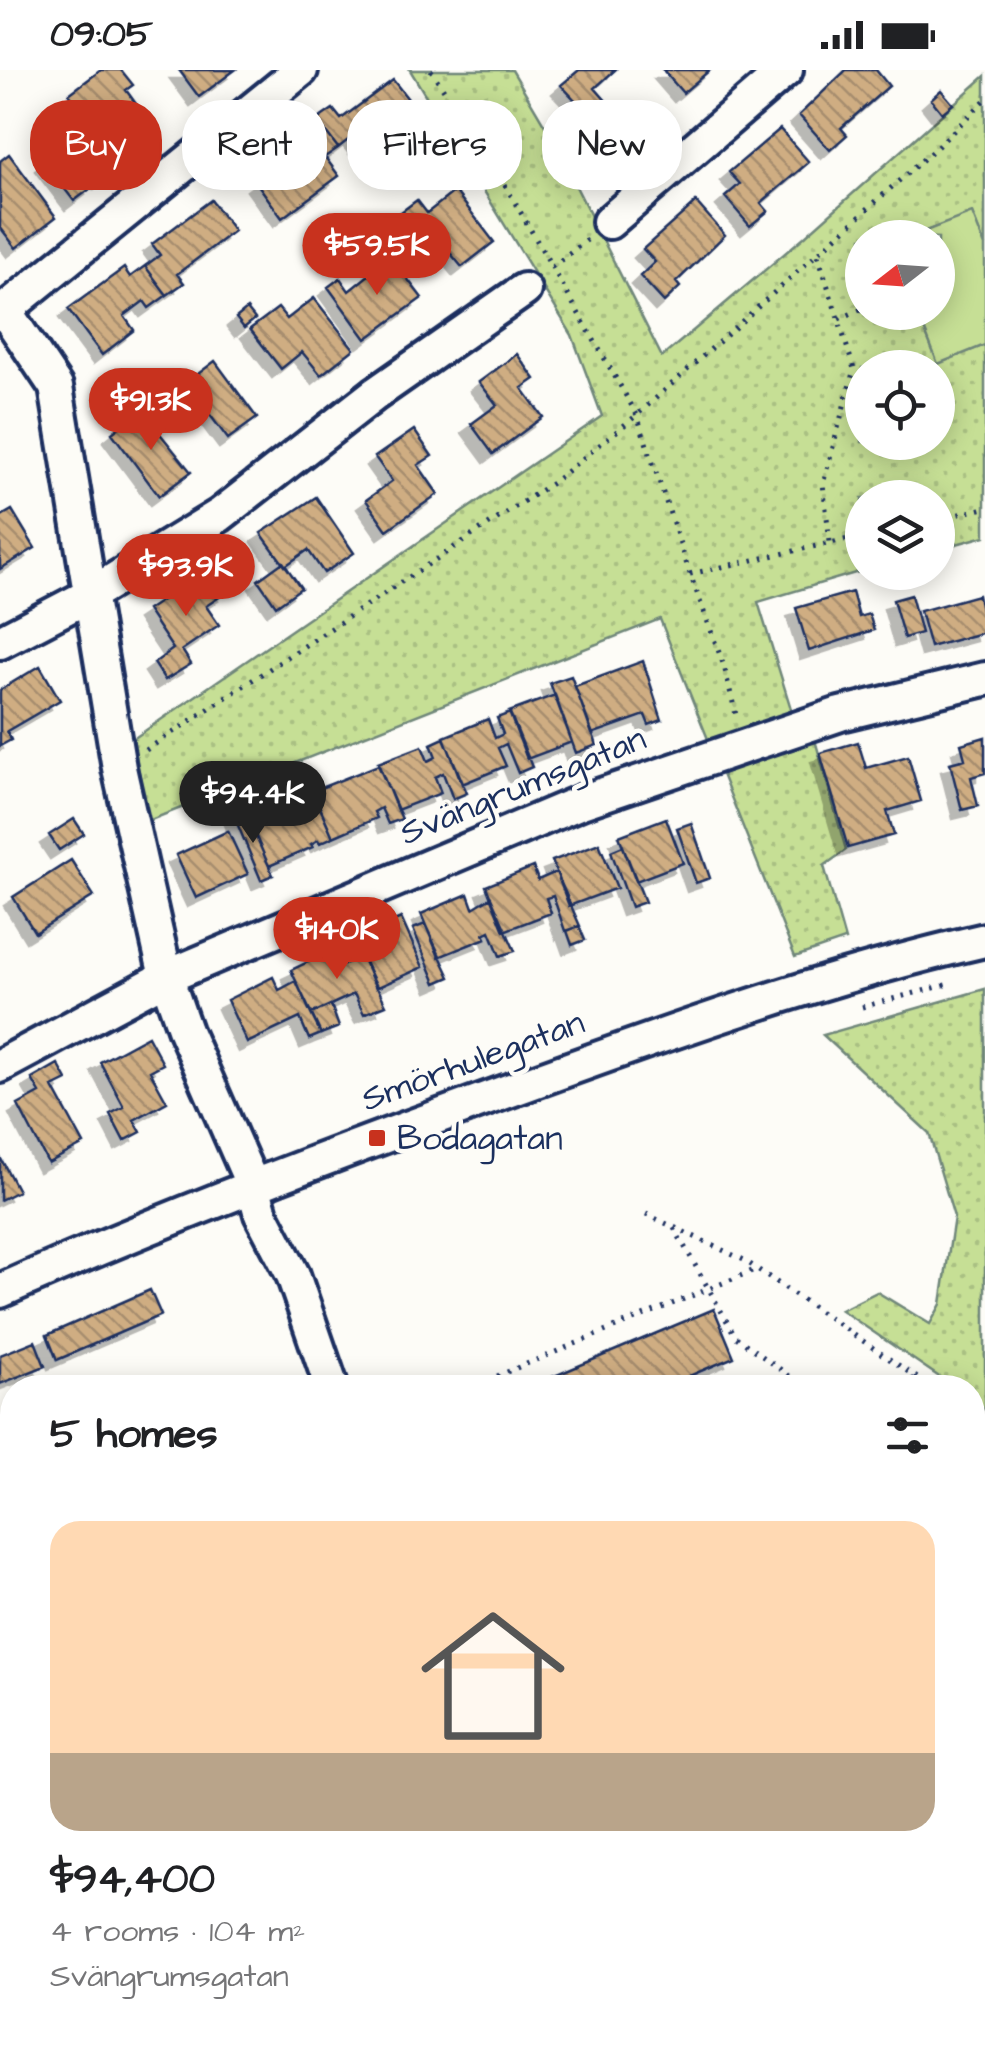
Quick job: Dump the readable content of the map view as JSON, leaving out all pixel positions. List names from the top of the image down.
{
  "streets": {
    "street": ["Svängrumsgatan", "Smörhulegatan"]
  },
  "places": {
    "transit": ["Bodagatan"]
  },
  "north": "left",
  "page": {
    "status": "09:05",
    "chip": [
      "Buy",
      "Rent",
      "Filters",
      "New"
    ],
    "price": [
      "$59.5K",
      "$91.3K",
      "$93.9K",
      "$94.4K",
      "$140K"
    ],
    "heading": "5 homes",
    "list": [
      {
        "name": "$94,400",
        "note": "4 rooms · 104 m² · Svängrumsgatan"
      }
    ]
  }
}
